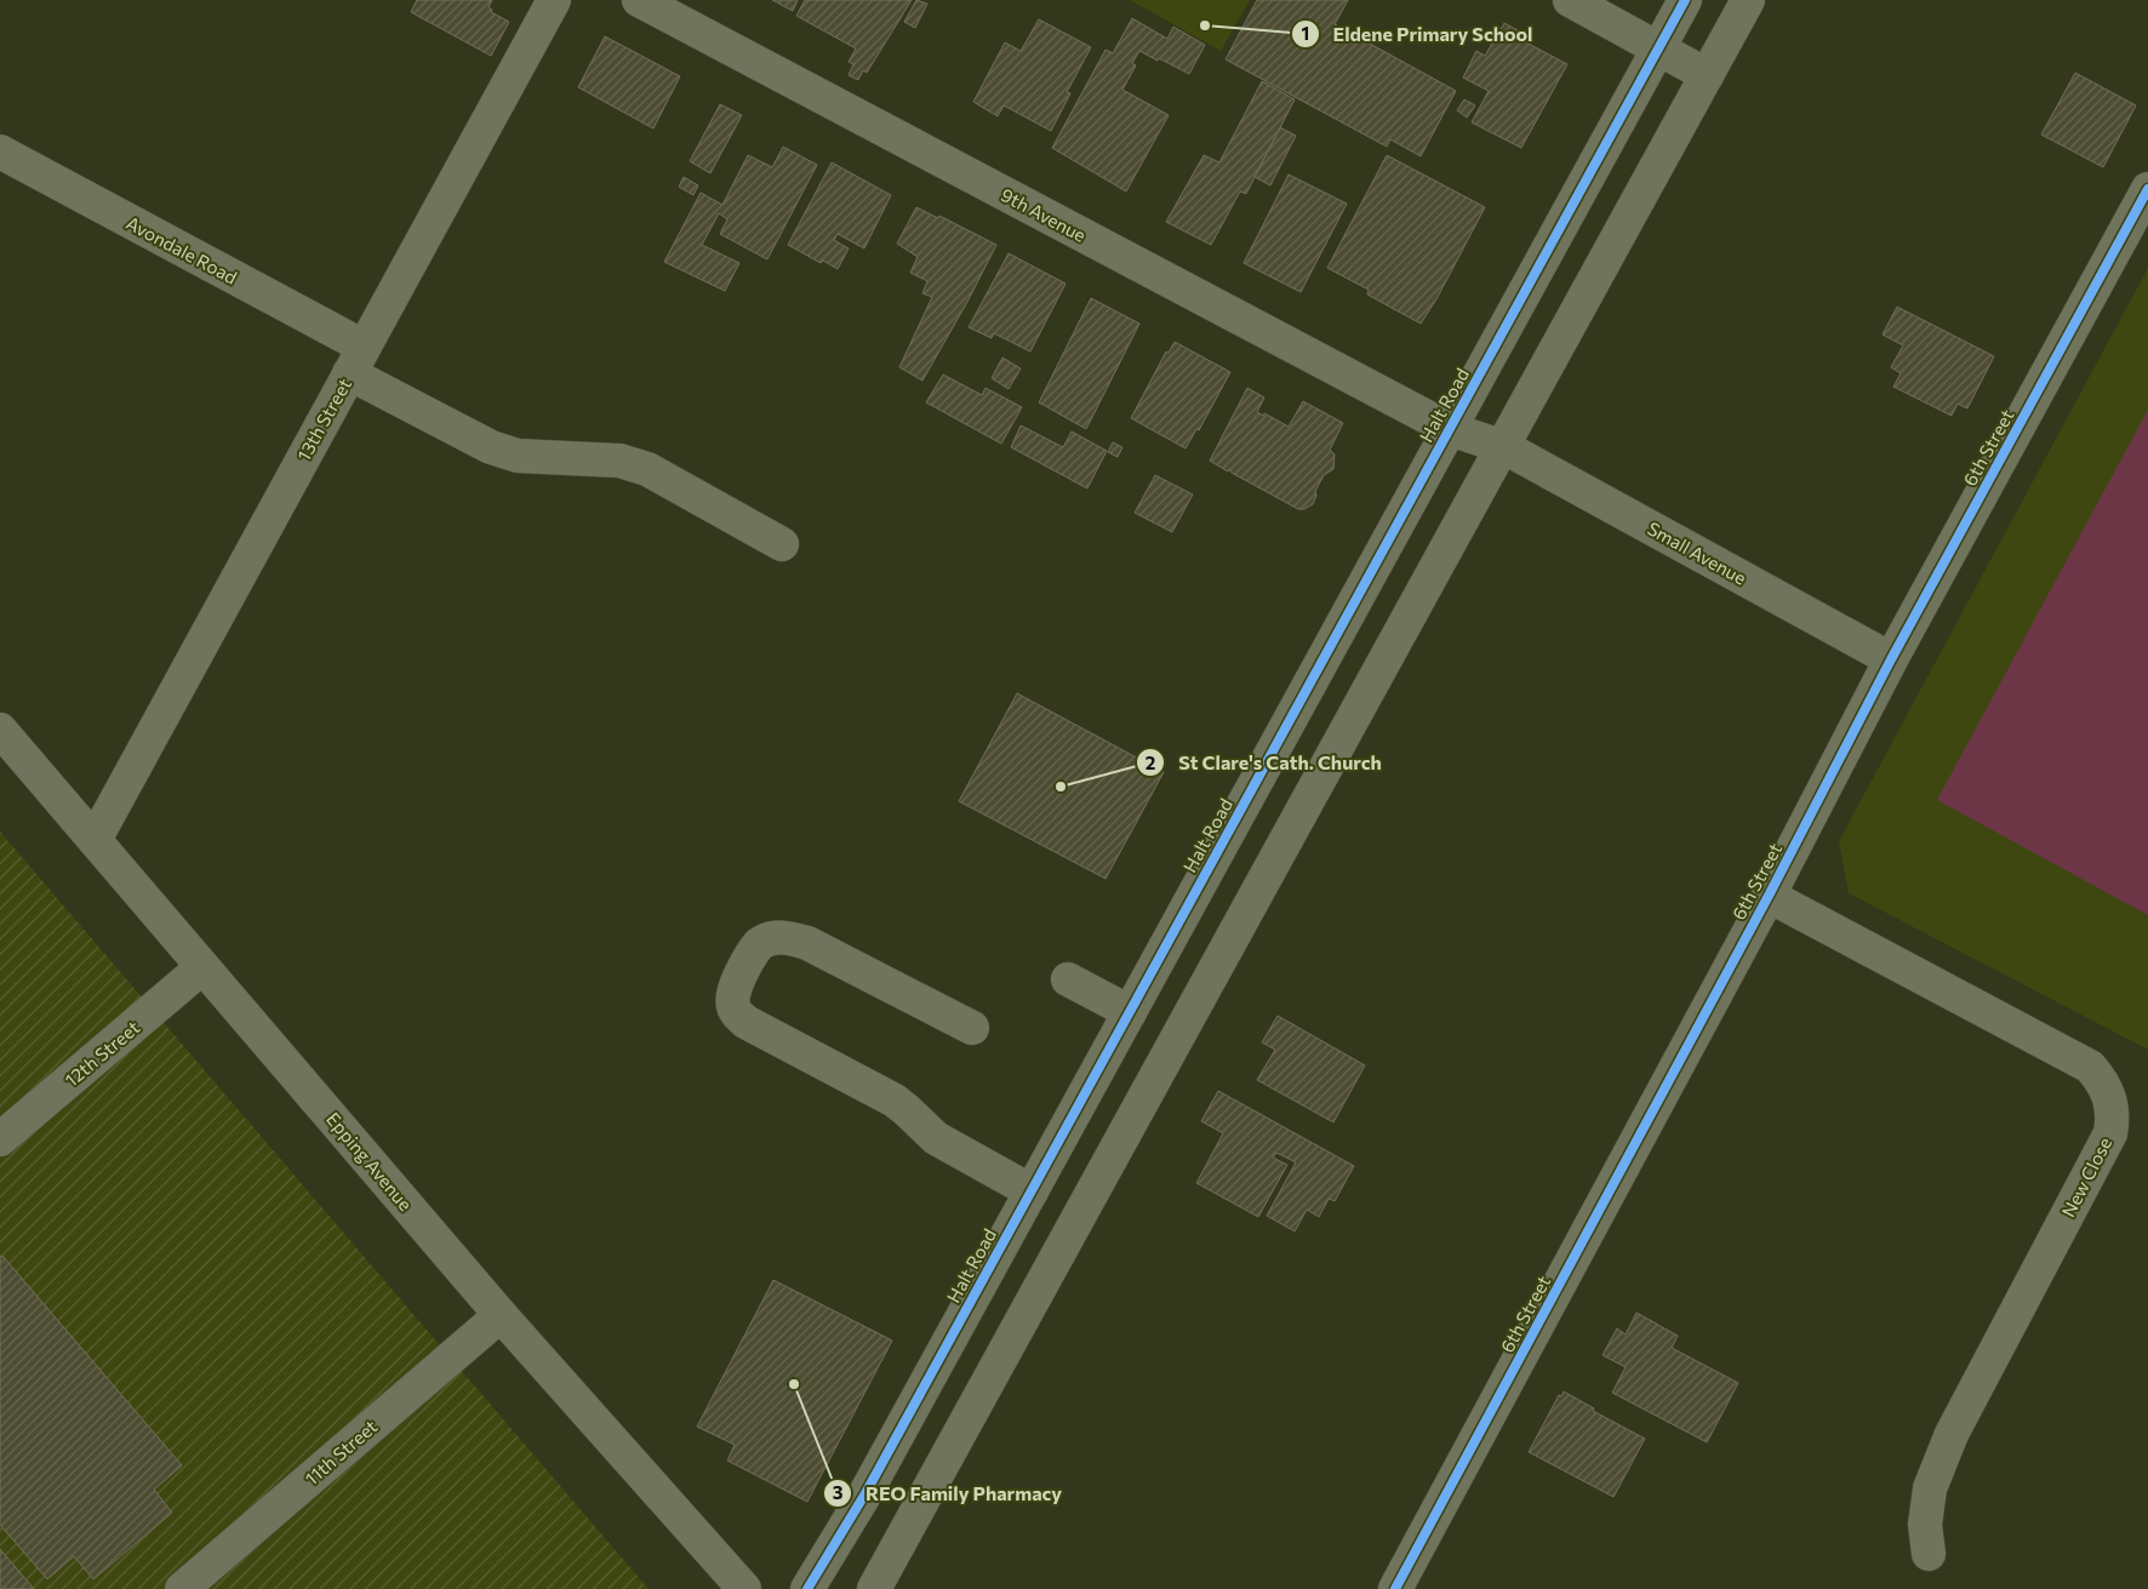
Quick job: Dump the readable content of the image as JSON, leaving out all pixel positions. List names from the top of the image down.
{
  "streets": {
    "street": [
      "9th Avenue",
      "Avondale Road",
      "Halt Road",
      "13th Street",
      "6th Street",
      "Small Avenue",
      "12th Street",
      "Epping Avenue",
      "New Close",
      "11th Street"
    ]
  },
  "crossings": [
    ["9th Avenue", "Halt Road"],
    ["9th Avenue", "Small Avenue"],
    ["Avondale Road", "13th Street"],
    ["13th Street", "Epping Avenue"],
    ["6th Street", "Small Avenue"],
    ["6th Street", "New Close"],
    ["12th Street", "Epping Avenue"],
    ["Epping Avenue", "11th Street"]
  ],
  "places": ["Eldene Primary School", "St Clare's Cath. Church", "REO Family Pharmacy"]
}
